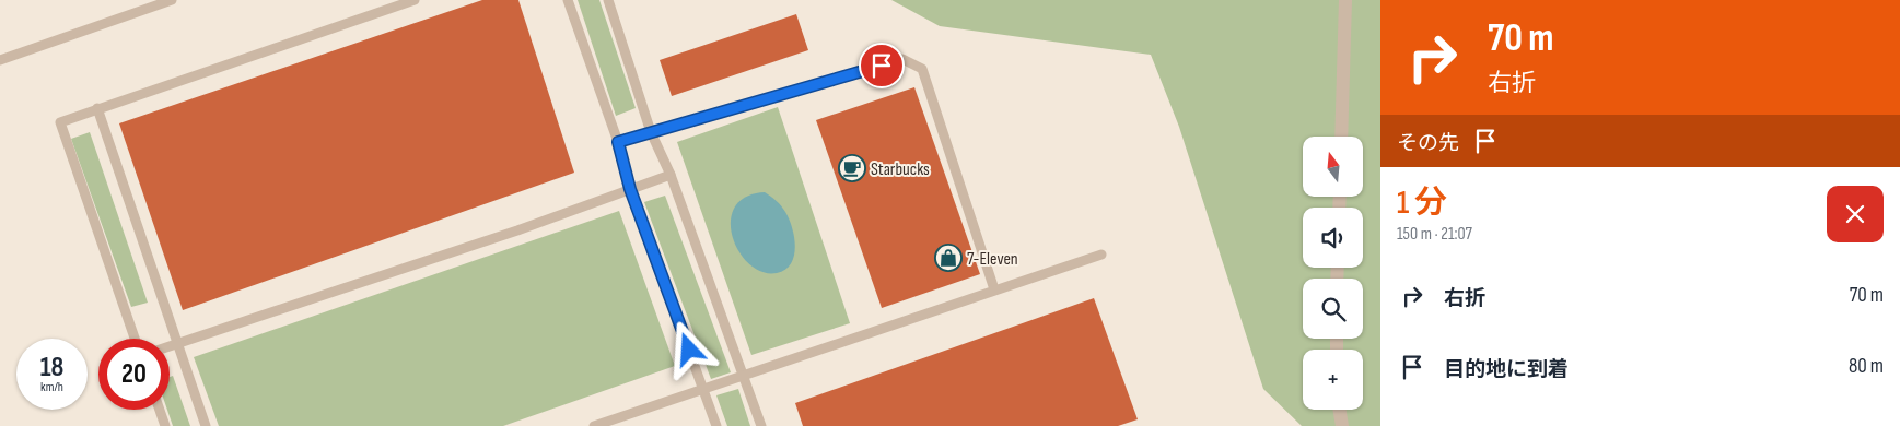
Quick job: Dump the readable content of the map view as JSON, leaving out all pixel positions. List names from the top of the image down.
{
  "places": {
    "cafe": ["Starbucks"],
    "shop": ["7-Eleven"]
  },
  "north": "top",
  "page": {
    "turn": ["70 m", "右折"],
    "then": "その先",
    "map_buttons": "+",
    "heading": ["1 分", "150 m · 21:07"],
    "list": [
      {
        "name": "右折",
        "value": "70 m"
      },
      {
        "name": "目的地に到着",
        "value": "80 m"
      }
    ],
    "speed": "18 km/h",
    "limit": "20"
  }
}
